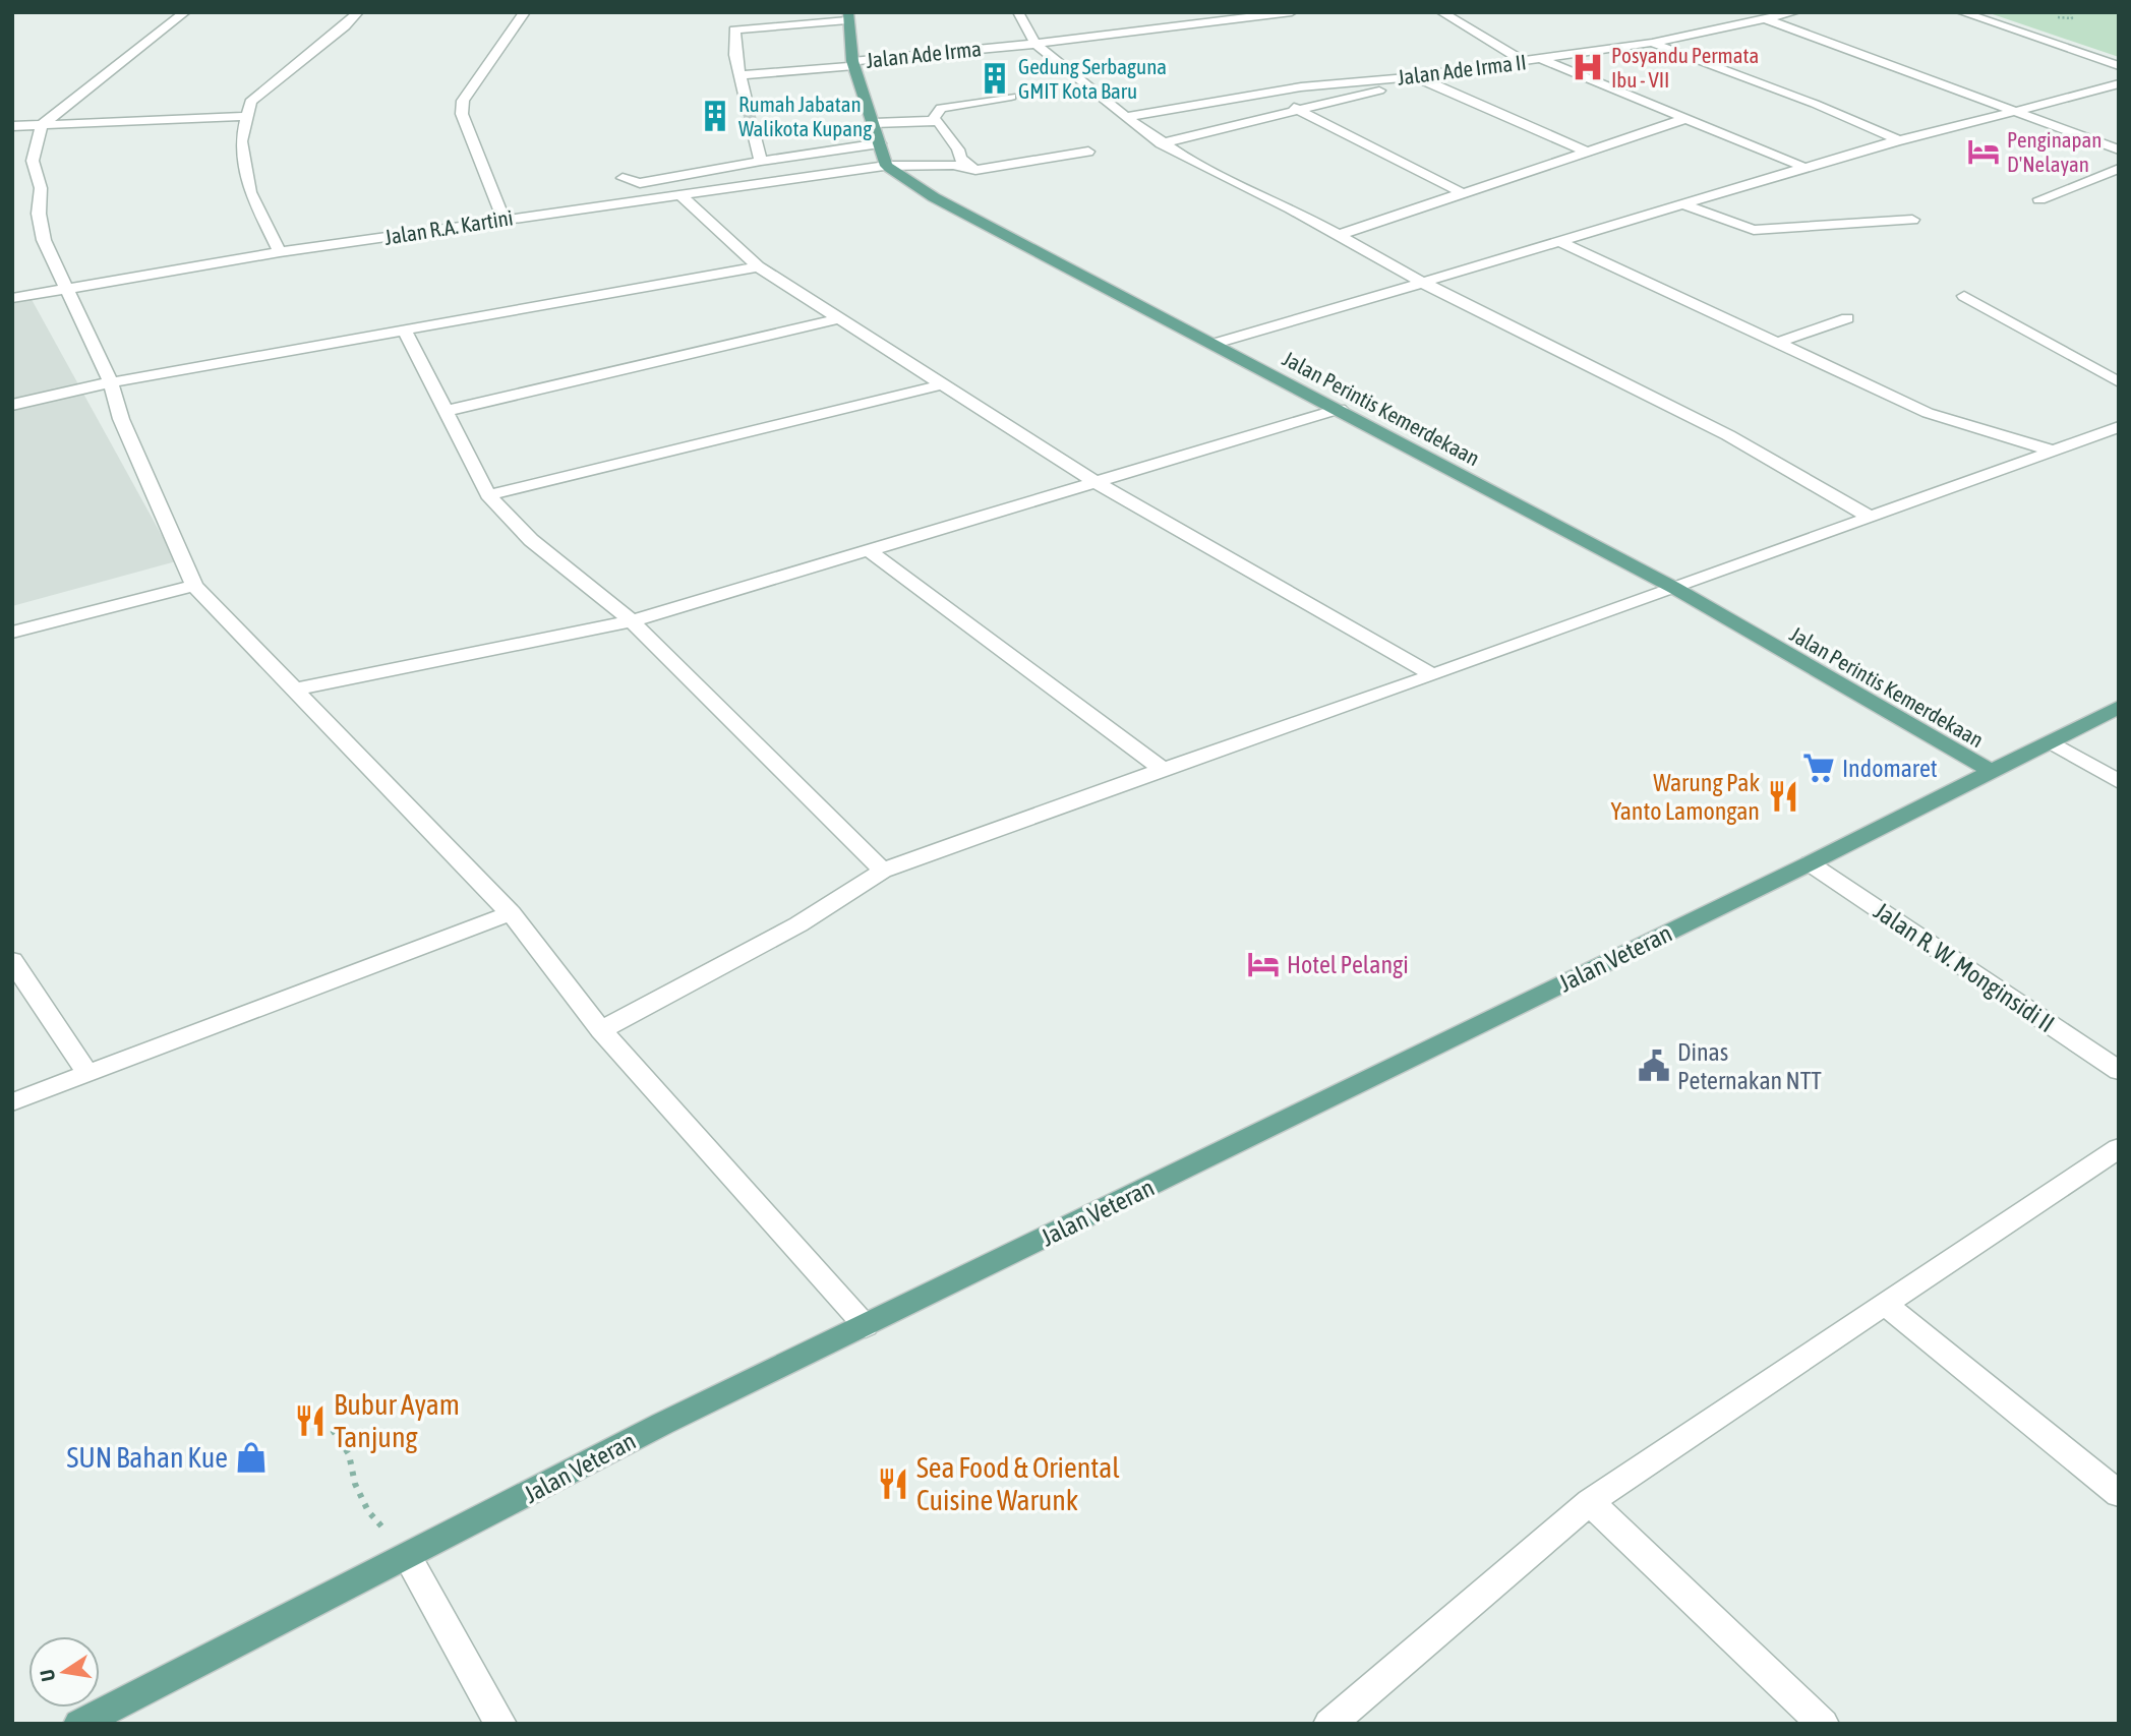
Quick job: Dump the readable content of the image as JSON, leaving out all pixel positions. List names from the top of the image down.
{
  "streets": {
    "main road": ["Jalan Perintis Kemerdekaan", "Jalan Veteran"],
    "street": [
      "Jalan Ade Irma",
      "Jalan Ade Irma II",
      "Jalan R.A. Kartini",
      "Jalan R. W. Monginsidi II"
    ]
  },
  "crossings": [
    ["Jalan R.A. Kartini", "Jalan Perintis Kemerdekaan"],
    ["Jalan Perintis Kemerdekaan", "Jalan Veteran"],
    ["Jalan Veteran", "Jalan R. W. Monginsidi II"]
  ],
  "places": {
    "hospital": ["Posyandu Permata Ibu - VII"],
    "building": ["Gedung Serbaguna GMIT Kota Baru", "Rumah Jabatan Walikota Kupang"],
    "hotel": ["Penginapan D'Nelayan", "Hotel Pelangi"],
    "supermarket": ["Indomaret"],
    "restaurant": ["Warung Pak Yanto Lamongan", "Bubur Ayam Tanjung", "Sea Food & Oriental Cuisine Warunk"],
    "public building": ["Dinas Peternakan NTT"],
    "shop": ["SUN Bahan Kue"]
  },
  "north": "left"
}
